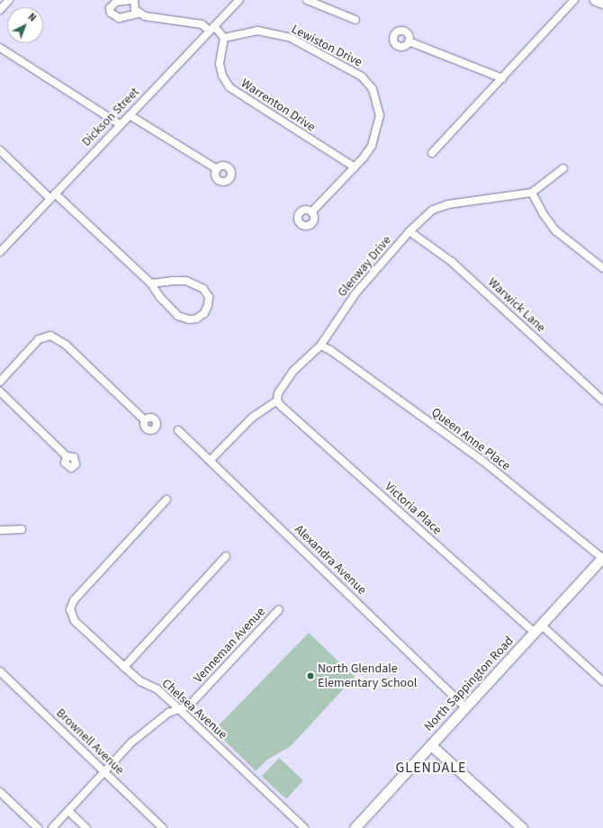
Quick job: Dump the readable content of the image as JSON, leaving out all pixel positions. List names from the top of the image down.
{
  "streets": {
    "street": [
      "Lewiston Drive",
      "Warrenton Drive",
      "Dickson Street",
      "Glenway Drive",
      "Warwick Lane",
      "Queen Anne Place",
      "Victoria Place",
      "Alexandra Avenue",
      "Venneman Avenue",
      "North Sappington Road",
      "Chelsea Avenue",
      "Brownell Avenue"
    ]
  },
  "crossings": [
    ["Lewiston Drive", "Warrenton Drive"],
    ["Glenway Drive", "Warwick Lane"],
    ["Glenway Drive", "Queen Anne Place"],
    ["Glenway Drive", "Victoria Place"],
    ["Glenway Drive", "Alexandra Avenue"],
    ["Queen Anne Place", "North Sappington Road"],
    ["Victoria Place", "North Sappington Road"],
    ["Alexandra Avenue", "North Sappington Road"],
    ["Venneman Avenue", "Chelsea Avenue"],
    ["Venneman Avenue", "Brownell Avenue"]
  ],
  "districts": ["GLENDALE"],
  "places": ["North Glendale Elementary School"],
  "north": "top right"
}
